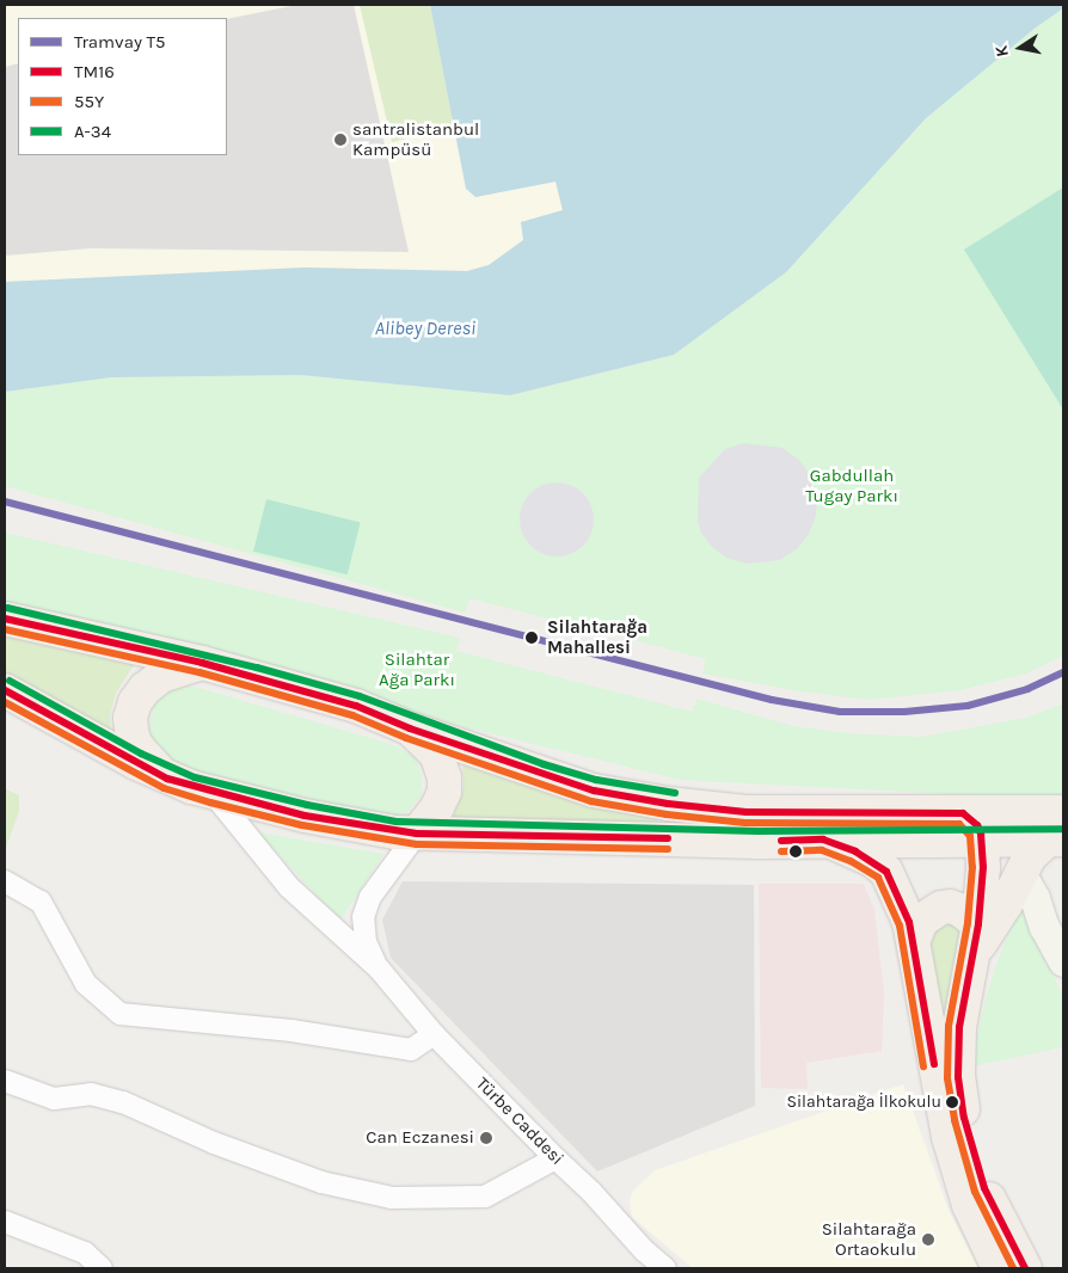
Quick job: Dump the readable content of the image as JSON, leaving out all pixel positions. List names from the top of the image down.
{
  "streets": {
    "street": ["Türbe Caddesi"]
  },
  "water": ["Alibey Deresi"],
  "parks": ["Gabdullah Tugay Parkı", "Silahtar Ağa Parkı"],
  "places": [
    "santralistanbul Kampüsü",
    "Silahtarağa Mahallesi",
    "Silahtarağa İlkokulu",
    "Can Eczanesi",
    "Silahtarağa Ortaokulu"
  ],
  "lines": [
    "tram line T5",
    "transit line A-34",
    "transit line TM16",
    "transit line 55Y"
  ],
  "legend": [
    "Tramvay T5",
    "TM16",
    "55Y",
    "A-34"
  ],
  "north": "left"
}
